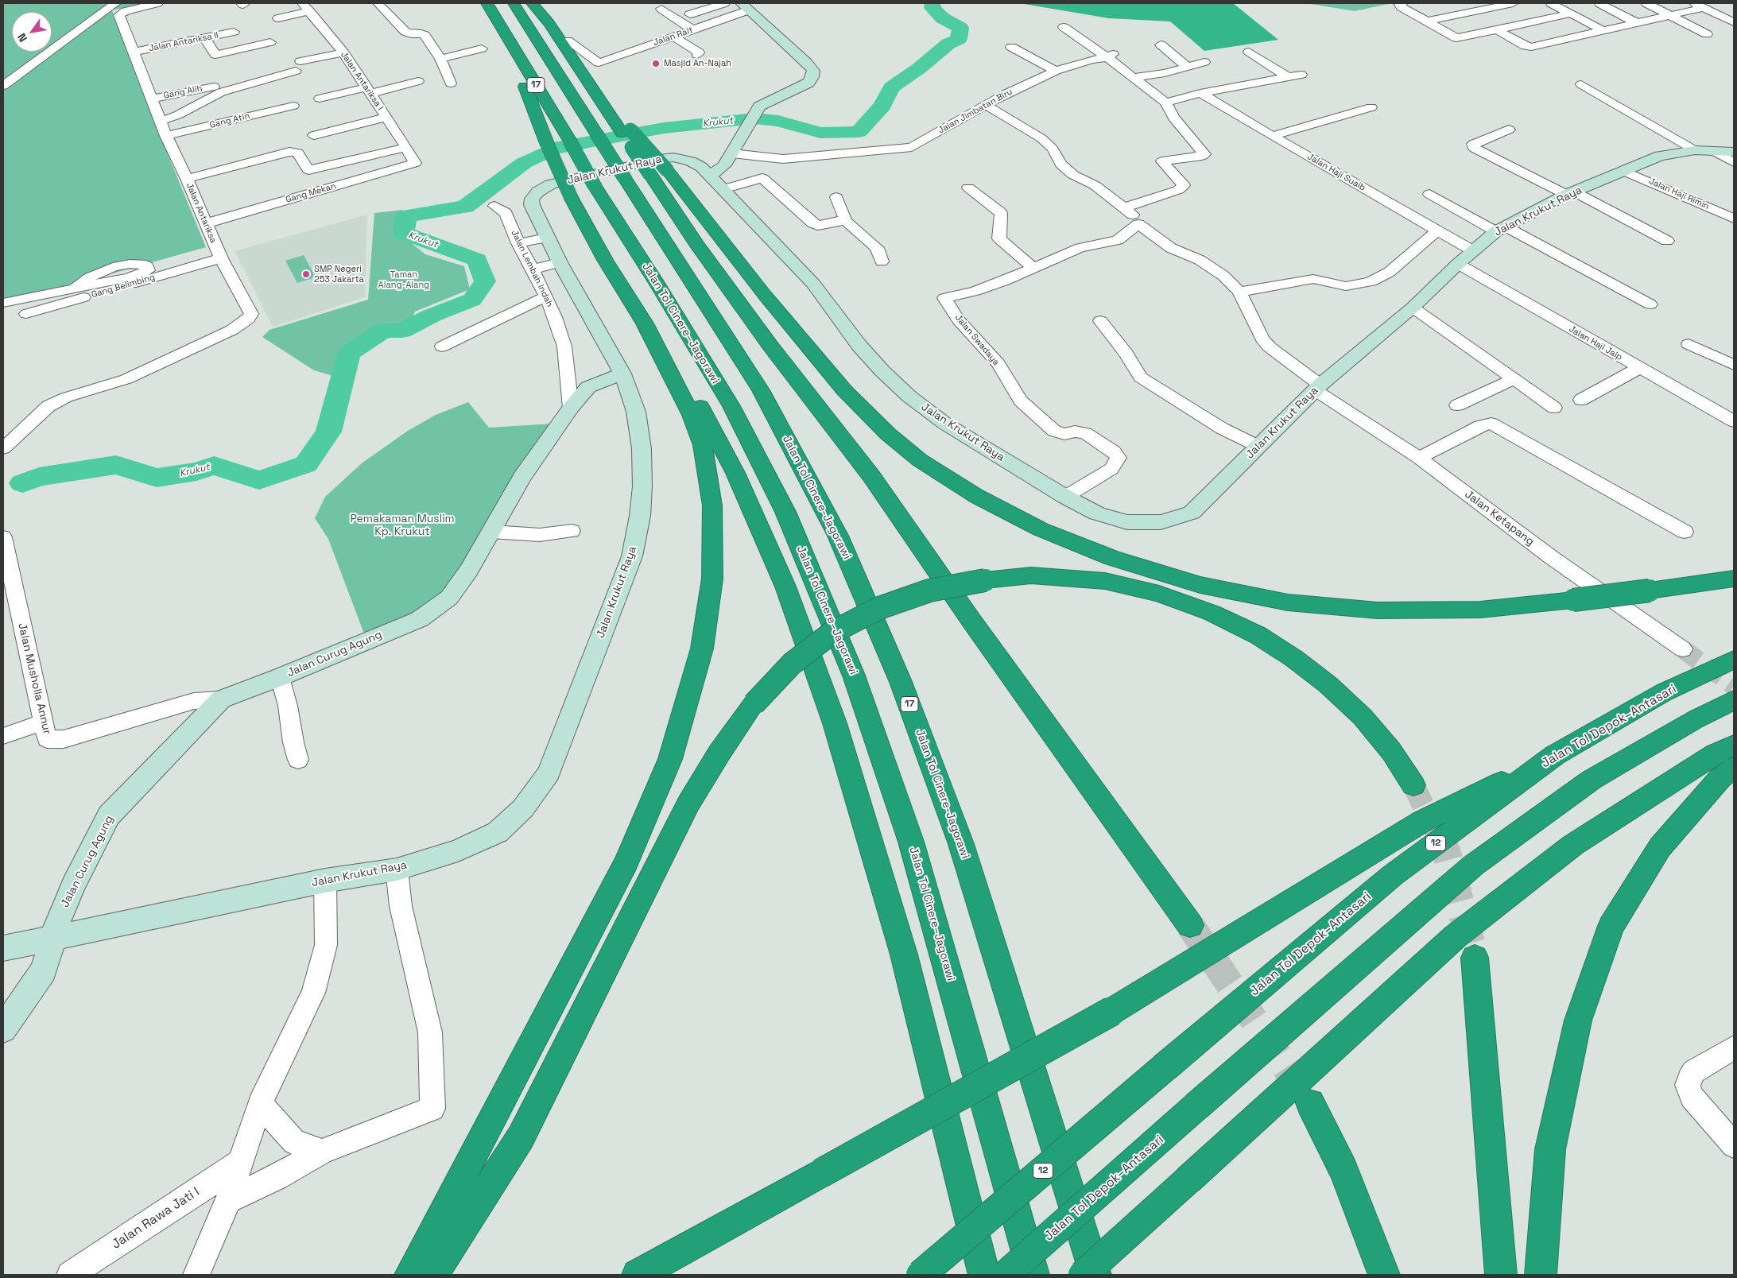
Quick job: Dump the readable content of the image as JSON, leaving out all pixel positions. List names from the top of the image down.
{
  "streets": {
    "highway": [
      "17",
      "Jalan Tol Cinere–Jagorawi",
      "Jalan Tol Cinere-Jagorawi",
      "Jalan Tol Depok–Antasari",
      "12"
    ],
    "street": [
      "Jalan Rait",
      "Jalan Antariksa II",
      "Jalan Antariksa I",
      "Gang Alih",
      "Jalan Jimbatan Biru",
      "Gang Atin",
      "Jalan Krukut Raya",
      "Jalan Haji Suaib",
      "Gang Mekan",
      "Jalan Haji Rimin",
      "Jalan Antariksa",
      "Jalan Lembah Indah",
      "Gang Belimbing",
      "Jalan Swadaya",
      "Jalan Haji Jaip",
      "Jalan Ketapang",
      "Jalan Curug Agung",
      "Jalan Musholla Annur",
      "Jalan Rawa Jati I"
    ]
  },
  "crossings": [
    ["Jalan Antariksa II", "Jalan Antariksa"],
    ["Jalan Antariksa I", "Gang Mekan"],
    ["Gang Alih", "Jalan Antariksa"],
    ["Jalan Jimbatan Biru", "Jalan Ketapang"],
    ["Gang Atin", "Jalan Antariksa"],
    ["Jalan Krukut Raya", "Jalan Haji Suaib"],
    ["Jalan Krukut Raya", "Jalan Haji Rimin"],
    ["Jalan Krukut Raya", "Jalan Swadaya"],
    ["Jalan Krukut Raya", "Jalan Haji Jaip"],
    ["Jalan Krukut Raya", "Jalan Ketapang"],
    ["Jalan Krukut Raya", "Jalan Curug Agung"],
    ["Gang Mekan", "Jalan Antariksa"],
    ["Jalan Antariksa", "Gang Belimbing"],
    ["Jalan Lembah Indah", "Jalan Curug Agung"],
    ["Jalan Swadaya", "Jalan Ketapang"],
    ["Jalan Curug Agung", "Jalan Musholla Annur"]
  ],
  "water": ["Krukut"],
  "parks": ["Taman Alang-Alang", "Pemakaman Muslim Kp. Krukut"],
  "places": ["Masjid An-Najah", "SMP Negeri 253 Jakarta"],
  "north": "bottom left"
}
